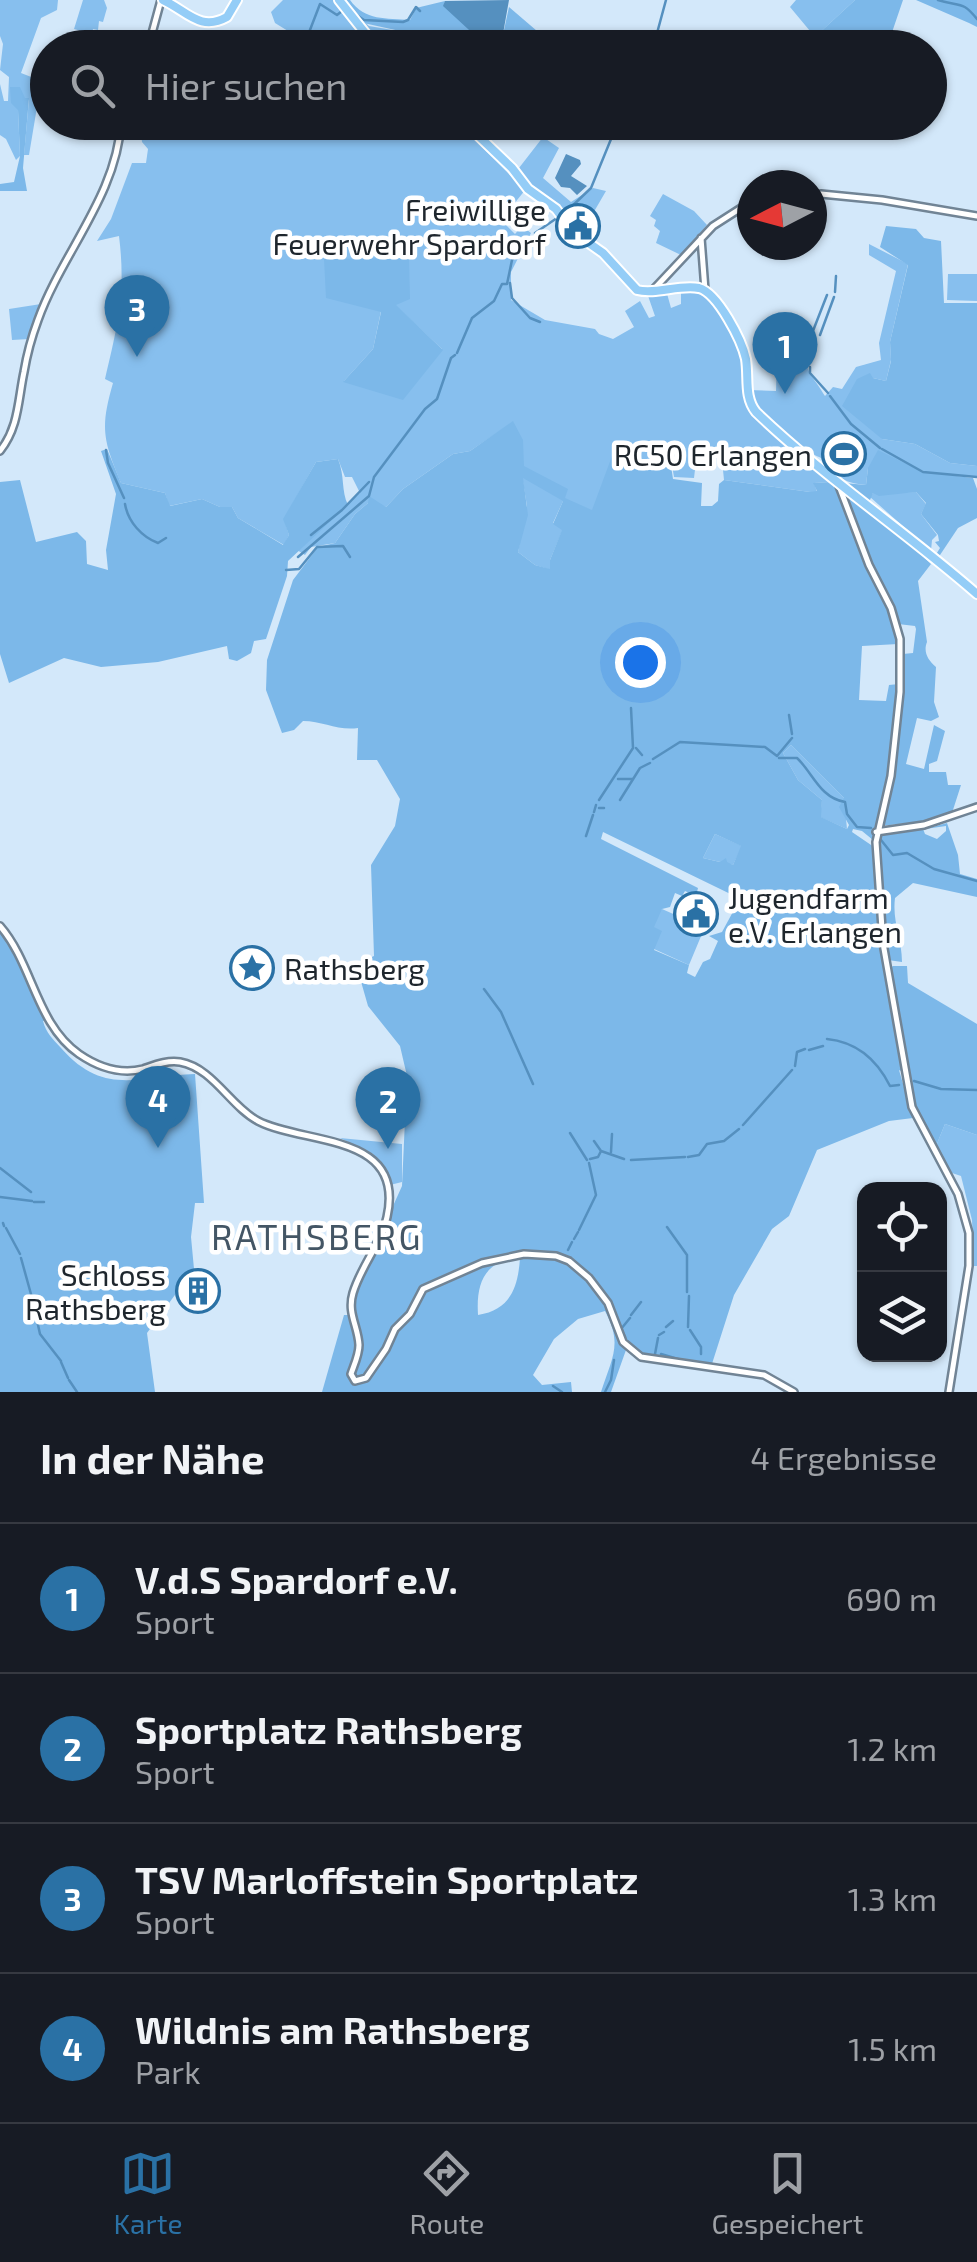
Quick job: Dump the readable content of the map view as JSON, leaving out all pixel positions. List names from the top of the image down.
{
  "districts": ["RATHSBERG"],
  "places": {
    "public building": ["Freiwillige Feuerwehr Spardorf", "Jugendfarm e.V. Erlangen"],
    "sports": ["RC50 Erlangen"],
    "place": ["Rathsberg"],
    "building": ["Schloss Rathsberg"]
  },
  "north": "left",
  "page": {
    "search": "Hier suchen",
    "pins": [
      "3",
      "1",
      "4",
      "2"
    ],
    "heading": ["In der Nähe", "4 Ergebnisse"],
    "list": [
      {
        "mark": "1",
        "name": "V.d.S Spardorf e.V.",
        "note": "Sport",
        "value": "690 m"
      },
      {
        "mark": "2",
        "name": "Sportplatz Rathsberg",
        "note": "Sport",
        "value": "1.2 km"
      },
      {
        "mark": "3",
        "name": "TSV Marloffstein Sportplatz",
        "note": "Sport",
        "value": "1.3 km"
      },
      {
        "mark": "4",
        "name": "Wildnis am Rathsberg",
        "note": "Park",
        "value": "1.5 km"
      }
    ],
    "nav": ["Karte", "Route", "Gespeichert"]
  }
}
